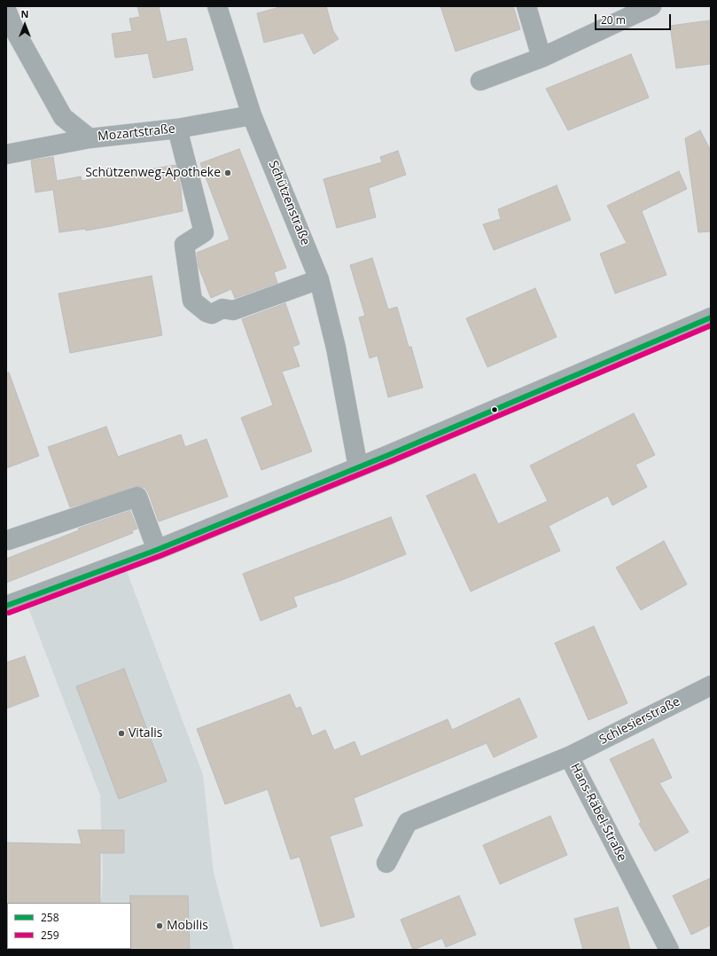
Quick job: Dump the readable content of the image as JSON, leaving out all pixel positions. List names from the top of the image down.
{
  "streets": {
    "street": [
      "Mozartstraße",
      "Schützenstraße",
      "Schlesierstraße",
      "Hans-Räbel-Straße"
    ]
  },
  "crossings": [
    ["Mozartstraße", "Schützenstraße"],
    ["Schlesierstraße", "Hans-Räbel-Straße"]
  ],
  "places": ["Schützenweg-Apotheke", "Vitalis", "Mobilis"],
  "lines": ["transit line 258", "transit line 259"],
  "legend": ["258", "259"],
  "scale_bar": "20 m",
  "north": "top"
}
